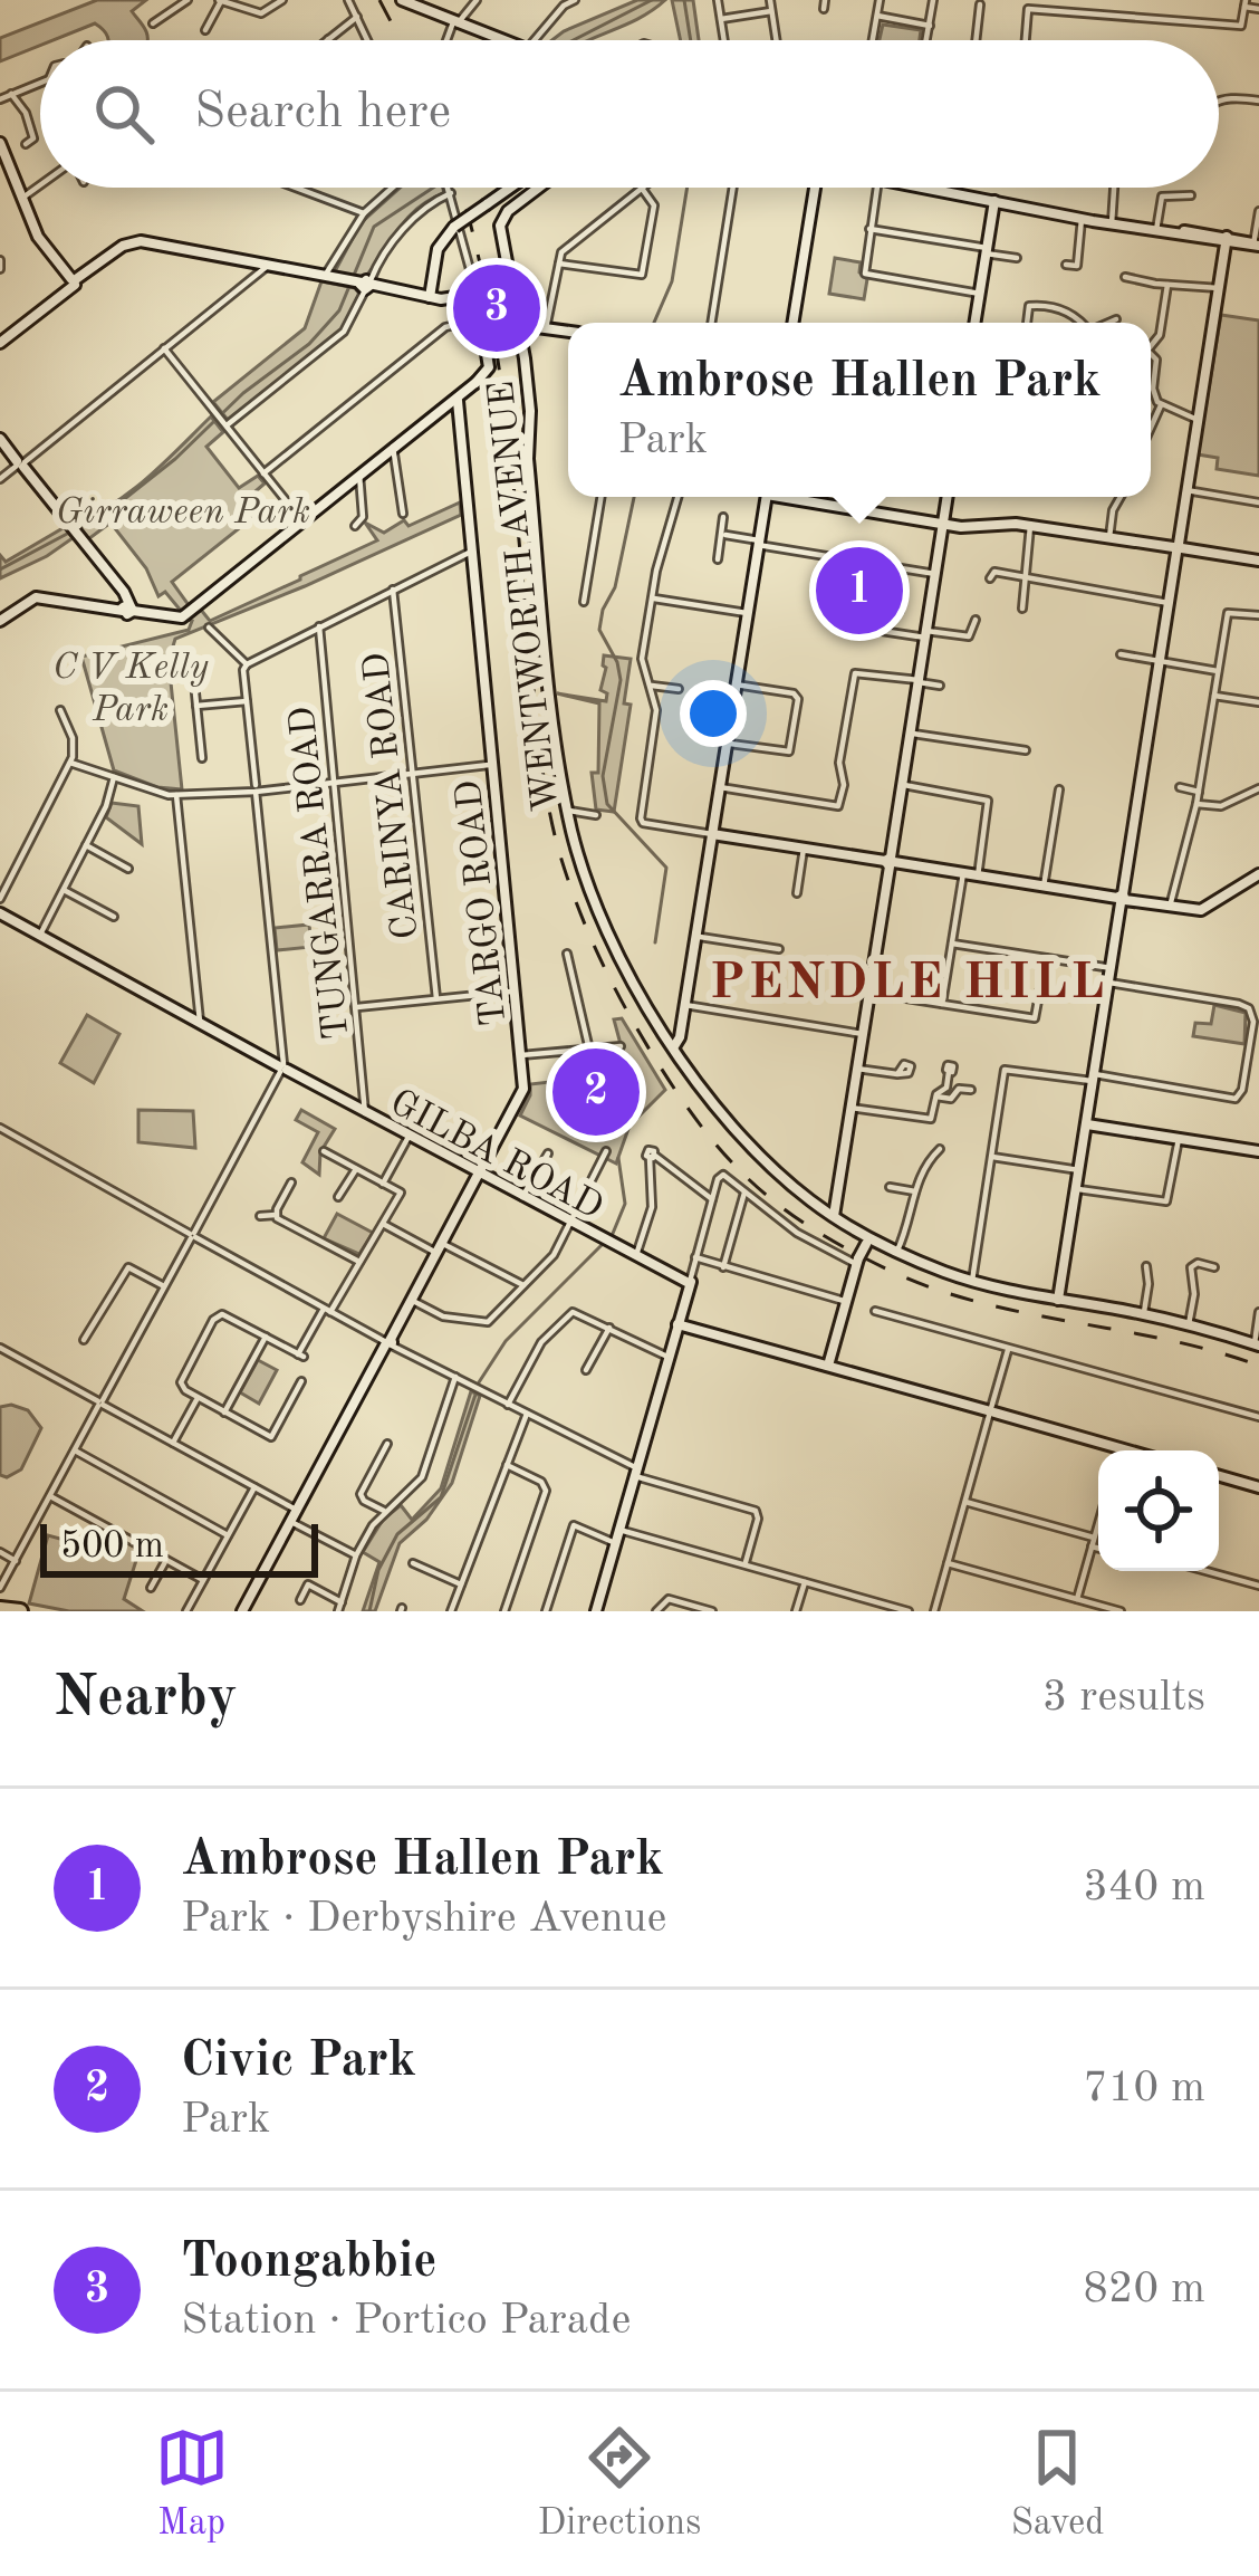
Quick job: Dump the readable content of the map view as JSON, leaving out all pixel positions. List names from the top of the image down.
{
  "streets": {
    "street": [
      "WENTWORTH AVENUE",
      "CARINYA ROAD",
      "TUNGARRA ROAD",
      "TARGO ROAD",
      "GILBA ROAD"
    ]
  },
  "crossings": [
    ["TUNGARRA ROAD", "GILBA ROAD"],
    ["TARGO ROAD", "GILBA ROAD"]
  ],
  "districts": ["PENDLE HILL"],
  "parks": ["Girraween Park", "C V Kelly Park"],
  "scale_bar": "500 m",
  "page": {
    "search": "Search here",
    "pins": ["3", "1", "2"],
    "popup": ["Ambrose Hallen Park", "Park"],
    "scale": "500 m",
    "heading": ["Nearby", "3 results"],
    "list": [
      {
        "mark": "1",
        "name": "Ambrose Hallen Park",
        "note": "Park · Derbyshire Avenue",
        "value": "340 m"
      },
      {
        "mark": "2",
        "name": "Civic Park",
        "note": "Park",
        "value": "710 m"
      },
      {
        "mark": "3",
        "name": "Toongabbie",
        "note": "Station · Portico Parade",
        "value": "820 m"
      }
    ],
    "nav": ["Map", "Directions", "Saved"]
  }
}
